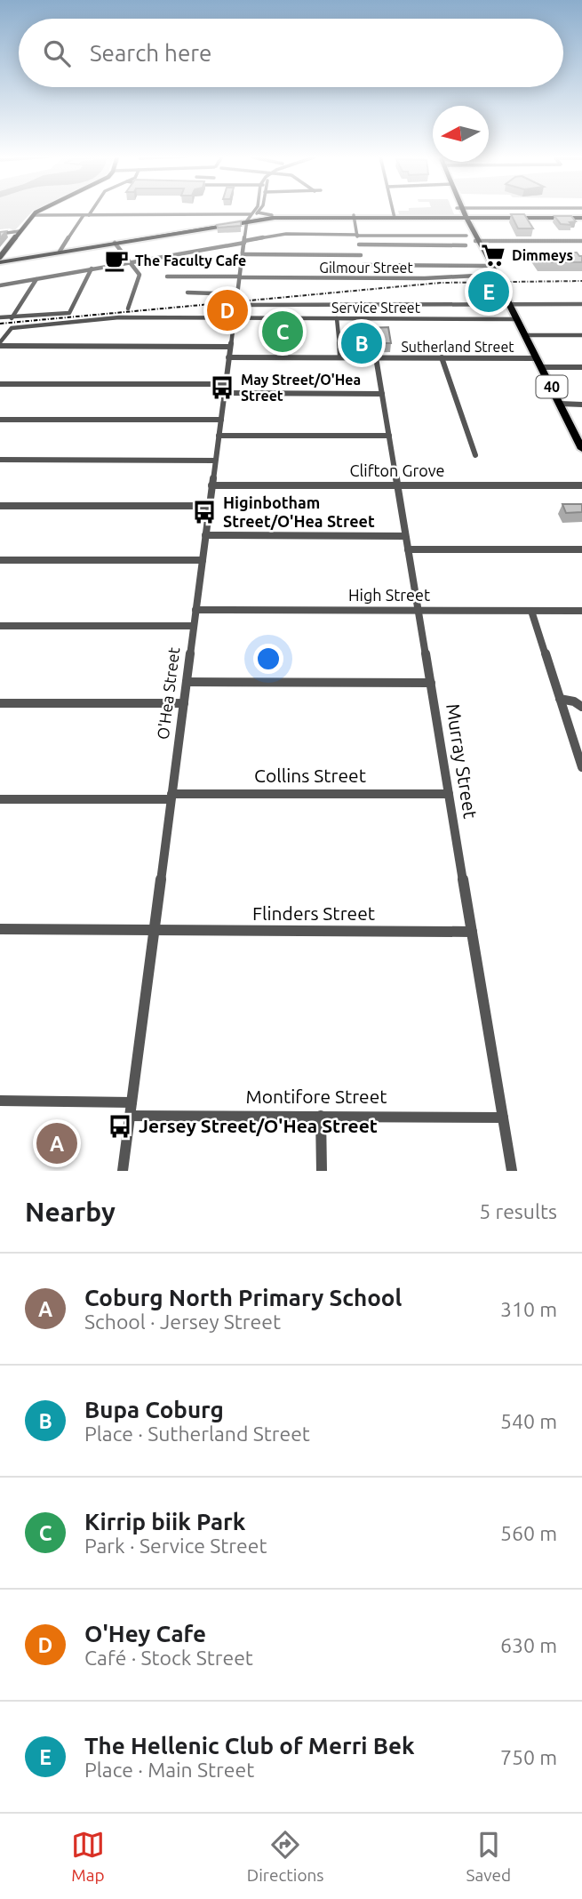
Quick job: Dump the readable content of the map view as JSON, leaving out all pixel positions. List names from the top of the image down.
{
  "streets": {
    "highway": ["40"],
    "street": [
      "Gilmour Street",
      "Service Street",
      "Sutherland Street",
      "Clifton Grove",
      "High Street",
      "O'Hea Street",
      "Murray Street",
      "Collins Street",
      "Flinders Street",
      "Montifore Street"
    ]
  },
  "crossings": [
    ["Gilmour Street", "40"],
    ["Gilmour Street", "O'Hea Street"],
    ["Service Street", "40"],
    ["Service Street", "O'Hea Street"],
    ["Sutherland Street", "40"],
    ["Sutherland Street", "O'Hea Street"],
    ["Sutherland Street", "Murray Street"],
    ["Clifton Grove", "O'Hea Street"],
    ["Clifton Grove", "Murray Street"],
    ["High Street", "O'Hea Street"],
    ["High Street", "Murray Street"],
    ["O'Hea Street", "Collins Street"],
    ["O'Hea Street", "Flinders Street"],
    ["O'Hea Street", "Montifore Street"],
    ["Murray Street", "Collins Street"],
    ["Murray Street", "Flinders Street"],
    ["Murray Street", "Montifore Street"]
  ],
  "places": {
    "supermarket": ["Dimmeys"],
    "cafe": ["The Faculty Cafe"],
    "bus stop": ["May Street/O'Hea Street", "Higinbotham Street/O'Hea Street", "Jersey Street/O'Hea Street"]
  },
  "north": "left",
  "page": {
    "search": "Search here",
    "pins": [
      "E",
      "D",
      "C",
      "B",
      "A"
    ],
    "heading": ["Nearby", "5 results"],
    "list": [
      {
        "mark": "A",
        "name": "Coburg North Primary School",
        "note": "School · Jersey Street",
        "value": "310 m"
      },
      {
        "mark": "B",
        "name": "Bupa Coburg",
        "note": "Place · Sutherland Street",
        "value": "540 m"
      },
      {
        "mark": "C",
        "name": "Kirrip biik Park",
        "note": "Park · Service Street",
        "value": "560 m"
      },
      {
        "mark": "D",
        "name": "O'Hey Cafe",
        "note": "Café · Stock Street",
        "value": "630 m"
      },
      {
        "mark": "E",
        "name": "The Hellenic Club of Merri Bek",
        "note": "Place · Main Street",
        "value": "750 m"
      }
    ],
    "nav": ["Map", "Directions", "Saved"]
  }
}
